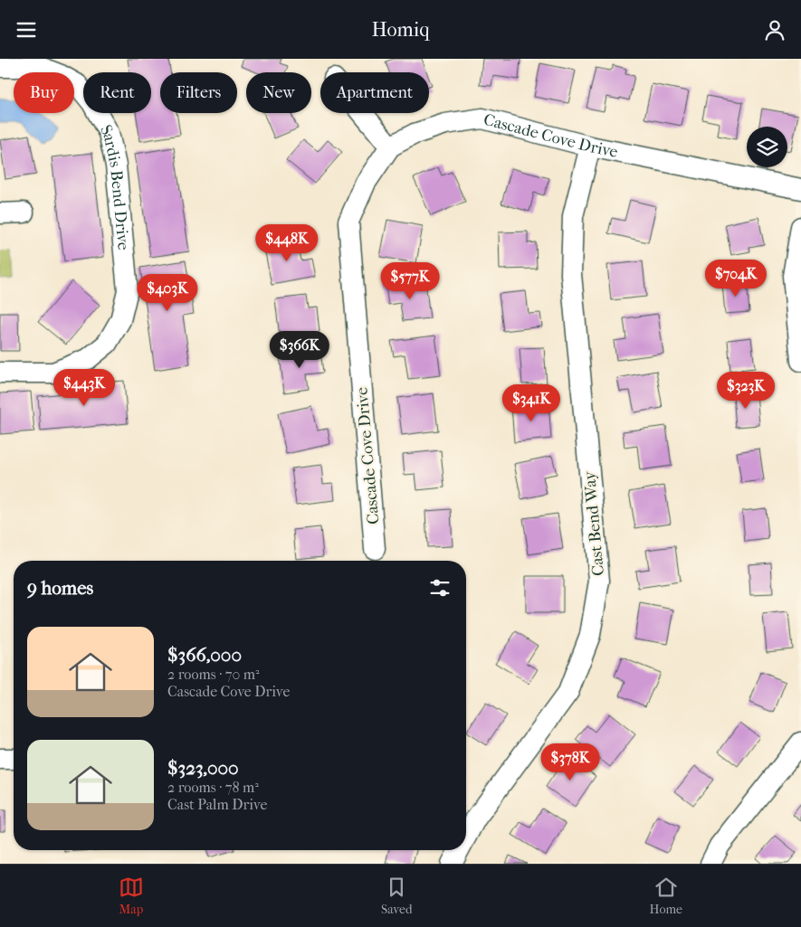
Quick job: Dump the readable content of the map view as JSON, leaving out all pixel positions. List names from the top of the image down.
{
  "streets": {
    "street": ["Cascade Cove Drive", "Sardis Bend Drive", "Cast Bend Way"]
  },
  "crossings": [
    ["Cascade Cove Drive", "Cast Bend Way"]
  ],
  "page": {
    "header": "Homiq",
    "chip": [
      "Buy",
      "Rent",
      "Filters",
      "New",
      "Apartment"
    ],
    "price": [
      "$448K",
      "$704K",
      "$577K",
      "$403K",
      "$366K",
      "$443K",
      "$323K",
      "$341K",
      "$378K"
    ],
    "heading": "9 homes",
    "list": [
      {
        "name": "$366,000",
        "note": "2 rooms · 70 m² · Cascade Cove Drive"
      },
      {
        "name": "$323,000",
        "note": "2 rooms · 78 m² · Cast Palm Drive"
      }
    ],
    "tabs": ["Map", "Saved", "Home"]
  }
}
